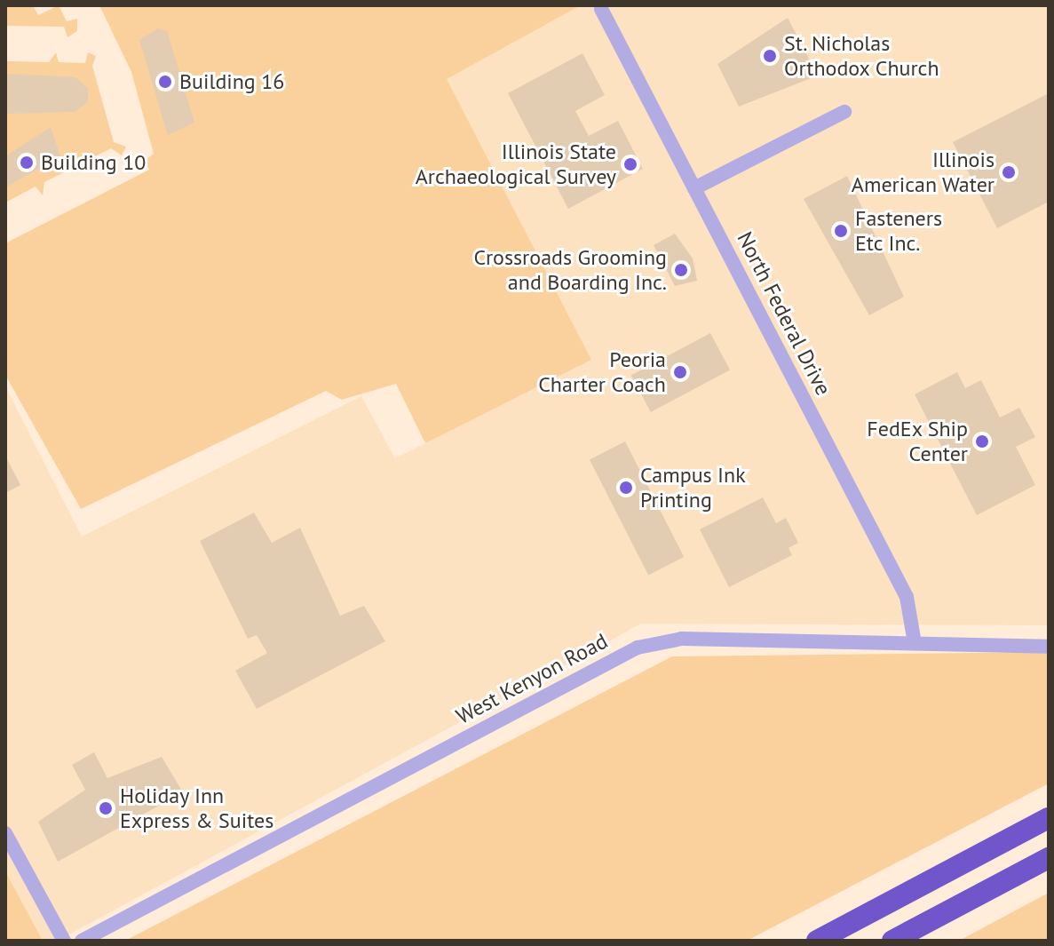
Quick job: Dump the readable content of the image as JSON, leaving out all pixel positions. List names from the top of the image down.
{
  "streets": {
    "street": ["North Federal Drive", "West Kenyon Road"]
  },
  "crossings": [
    ["North Federal Drive", "West Kenyon Road"]
  ],
  "places": [
    "St. Nicholas Orthodox Church",
    "Building 16",
    "Building 10",
    "Illinois State Archaeological Survey",
    "Illinois American Water",
    "Fasteners Etc Inc.",
    "Crossroads Grooming and Boarding Inc.",
    "Peoria Charter Coach",
    "FedEx Ship Center",
    "Campus Ink Printing",
    "Holiday Inn Express & Suites"
  ]
}
